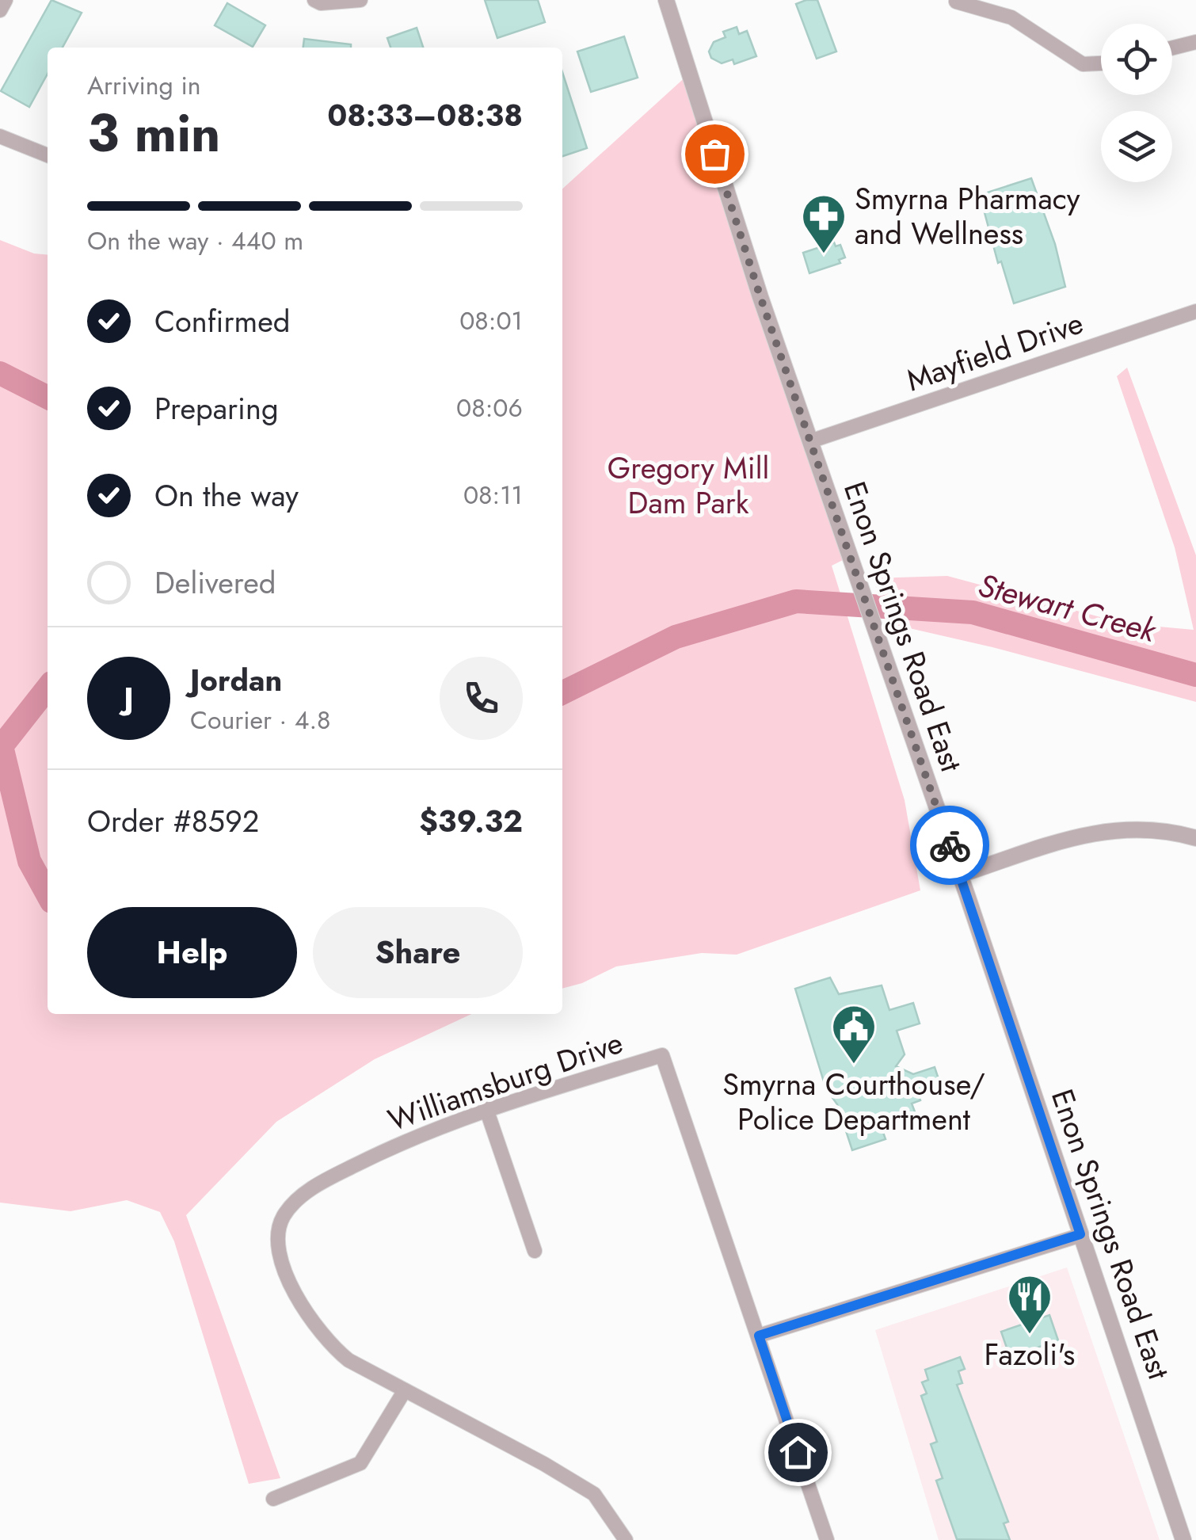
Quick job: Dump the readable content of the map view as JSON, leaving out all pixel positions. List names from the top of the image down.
{
  "streets": {
    "street": ["Mayfield Drive", "Enon Springs Road East", "Williamsburg Drive"]
  },
  "crossings": [
    ["Mayfield Drive", "Enon Springs Road East"]
  ],
  "water": ["Stewart Creek"],
  "parks": ["Gregory Mill Dam Park"],
  "places": {
    "pharmacy": ["Smyrna Pharmacy and Wellness"],
    "public building": ["Smyrna Courthouse/ Police Department"],
    "restaurant": ["Fazoli's"]
  },
  "page": {
    "heading": ["3 min", "Arriving in", "08:33–08:38"],
    "panel": [
      "Jordan",
      "Courier · 4.8",
      "Order #8592",
      "$39.32"
    ],
    "bar": "On the way · 440 m",
    "list": [
      ["Confirmed", "08:01"],
      ["Preparing", "08:06"],
      ["On the way", "08:11"],
      "Delivered"
    ],
    "round": "J",
    "buttons": ["Help", "Share"]
  }
}
